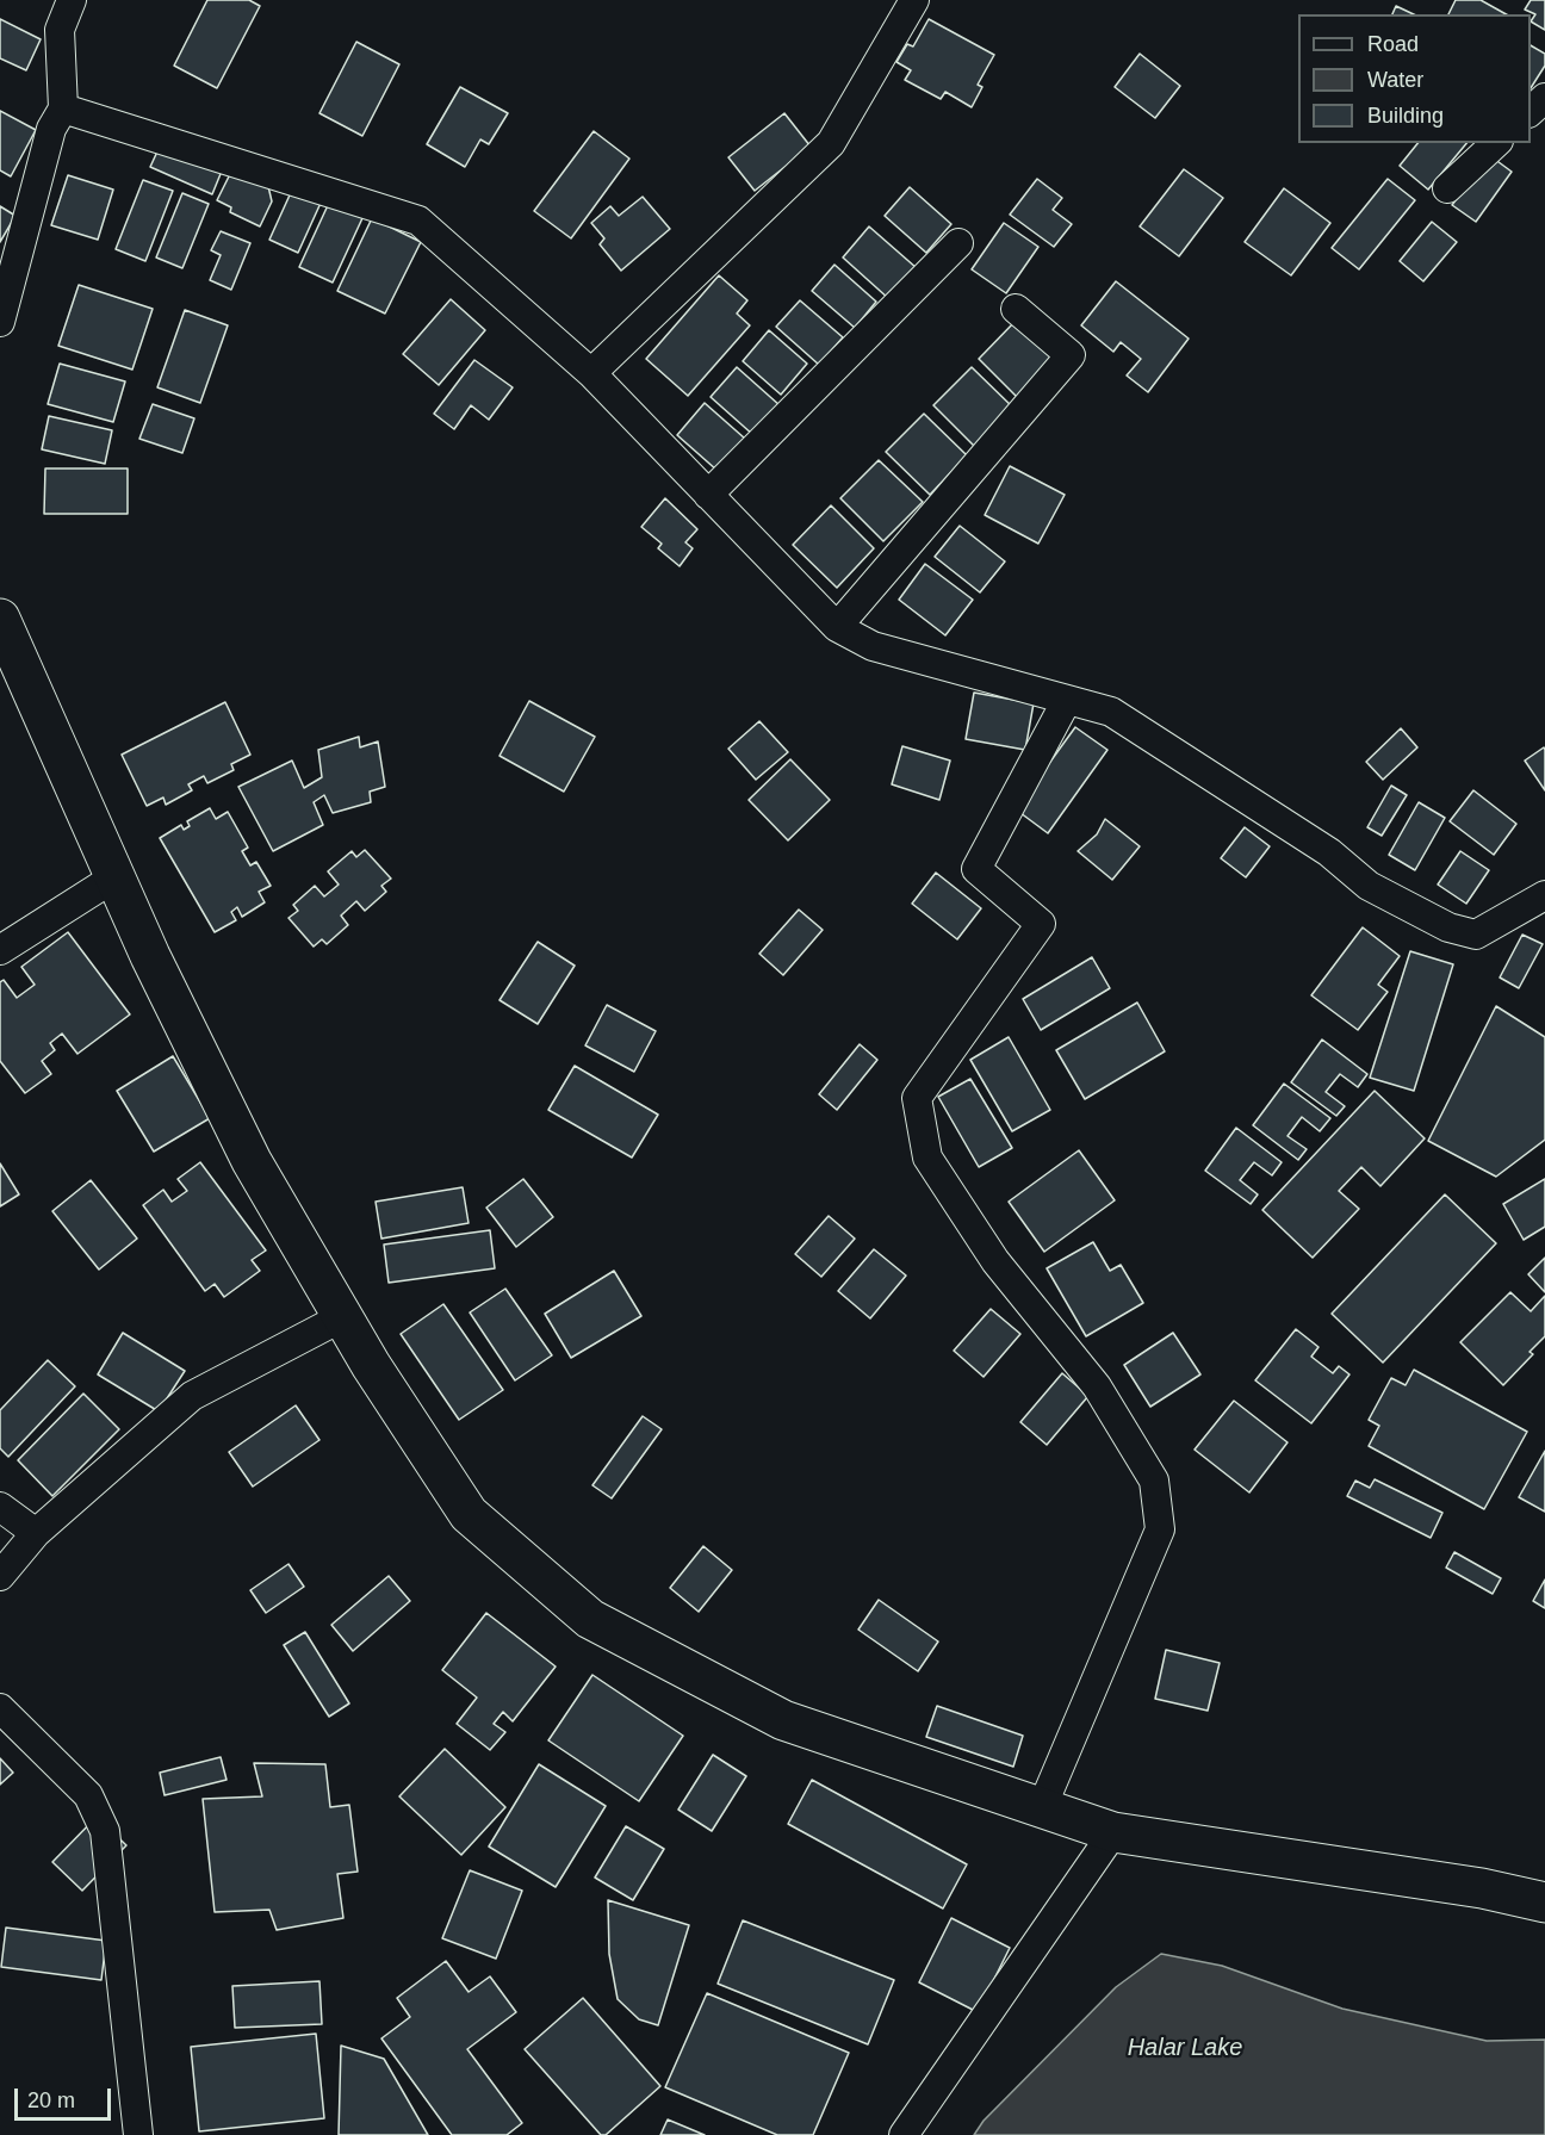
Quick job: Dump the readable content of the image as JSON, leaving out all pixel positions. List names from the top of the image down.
{
  "water": ["Halar Lake"],
  "legend": ["Road", "Water", "Building"],
  "scale_bar": "20 m"
}
